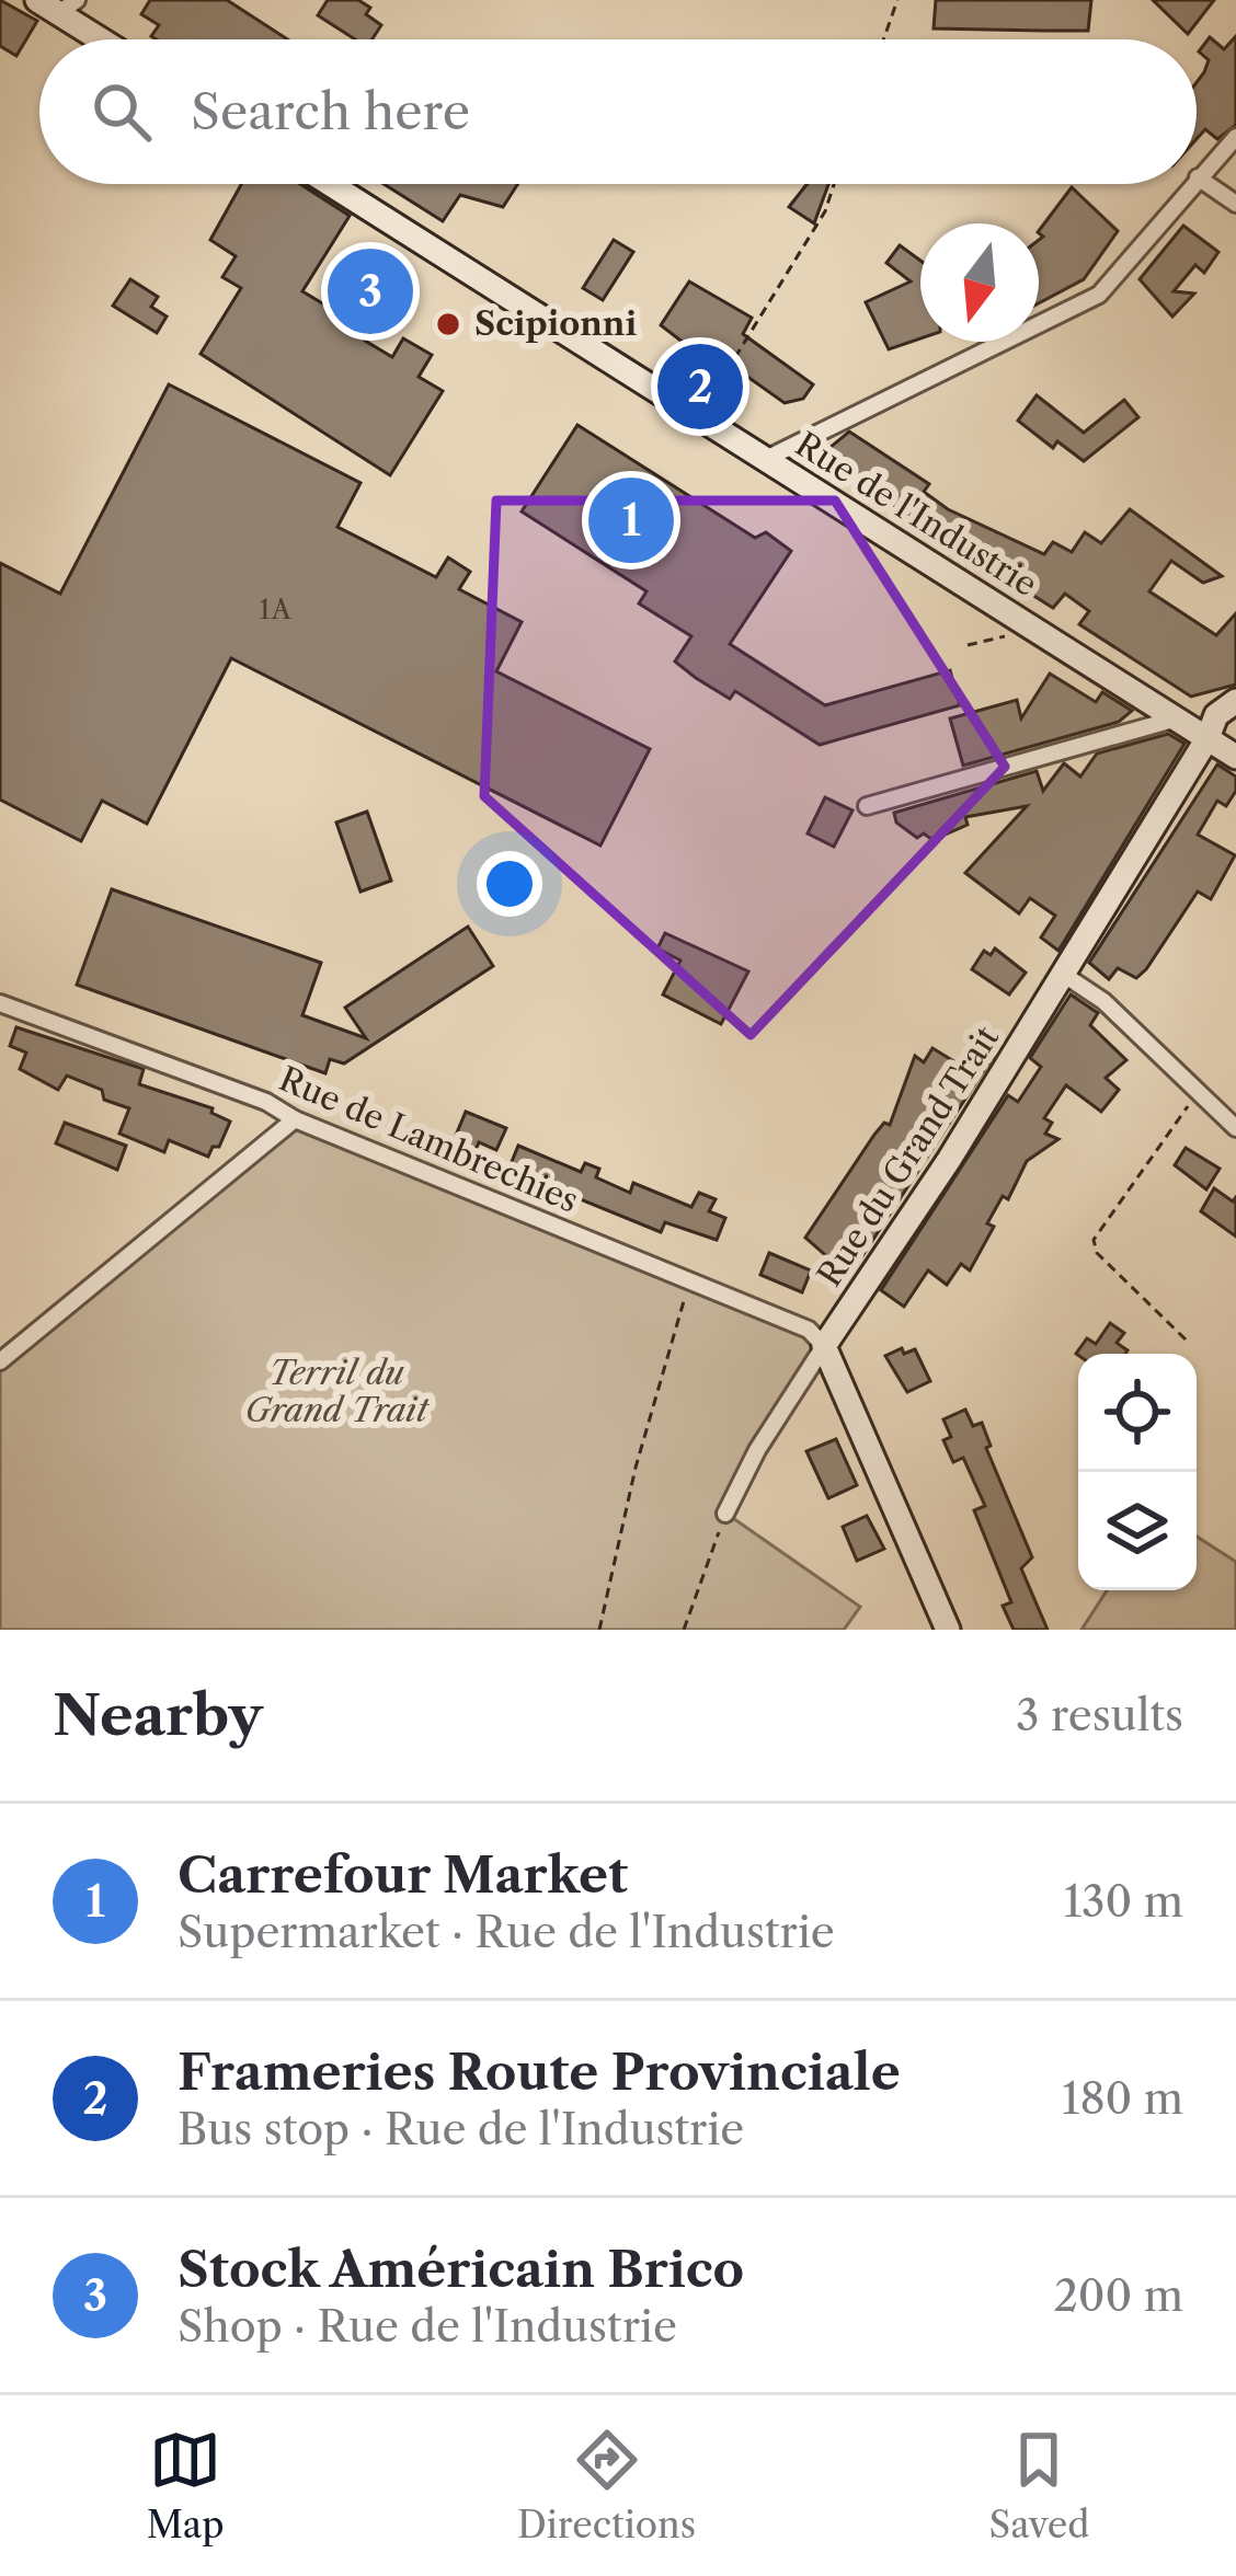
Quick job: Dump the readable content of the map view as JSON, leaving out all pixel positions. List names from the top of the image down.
{
  "streets": {
    "main road": ["Rue de l'Industrie", "Rue du Grand Trait"],
    "street": ["Rue de Lambrechies"]
  },
  "crossings": [
    ["Rue de l'Industrie", "Rue du Grand Trait"],
    ["Rue de Lambrechies", "Rue du Grand Trait"]
  ],
  "parks": ["Terril du Grand Trait"],
  "places": ["Scipionni"],
  "house_numbers": ["1A"],
  "north": "bottom",
  "page": {
    "search": "Search here",
    "pins": ["3", "2", "1"],
    "heading": ["Nearby", "3 results"],
    "list": [
      {
        "mark": "1",
        "name": "Carrefour Market",
        "note": "Supermarket · Rue de l'Industrie",
        "value": "130 m"
      },
      {
        "mark": "2",
        "name": "Frameries Route Provinciale",
        "note": "Bus stop · Rue de l'Industrie",
        "value": "180 m"
      },
      {
        "mark": "3",
        "name": "Stock Américain Brico",
        "note": "Shop · Rue de l'Industrie",
        "value": "200 m"
      }
    ],
    "nav": ["Map", "Directions", "Saved"]
  }
}
